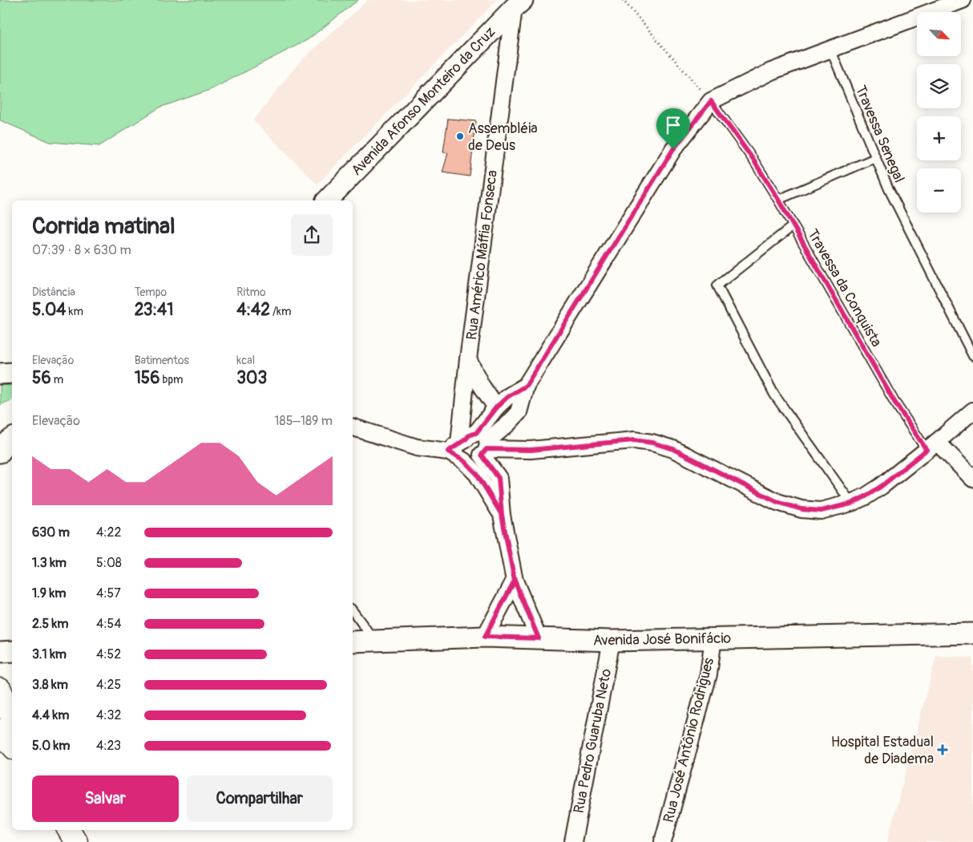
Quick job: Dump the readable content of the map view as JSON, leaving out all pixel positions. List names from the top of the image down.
{
  "streets": {
    "street": [
      "Avenida Afonso Monteiro da Cruz",
      "Rua Américo Máffia Fonseca",
      "Avenida José Bonifácio",
      "Rua José Antônio Rodrigues",
      "Rua Pedro Guaruba Neto"
    ],
    "lane": ["Travessa Senegal", "Travessa da Conquista"]
  },
  "crossings": [
    ["Avenida Afonso Monteiro da Cruz", "Rua Américo Máffia Fonseca"],
    ["Avenida José Bonifácio", "Rua José Antônio Rodrigues"],
    ["Avenida José Bonifácio", "Rua Pedro Guaruba Neto"]
  ],
  "places": {
    "other": ["Assembléia de Deus"],
    "health": ["Hospital Estadual de Diadema"]
  },
  "north": "bottom right",
  "page": {
    "map_buttons": ["+", "−"],
    "heading": ["Corrida matinal", "07:39 · 8 × 630 m"],
    "stats": [
      ["Distância", "5.04 km"],
      ["Tempo", "23:41"],
      ["Ritmo", "4:42 /km"],
      ["Elevação", "56 m"],
      ["Batimentos", "156 bpm"],
      ["kcal", "303"]
    ],
    "chart": ["Elevação", "185–189 m"],
    "list": [
      {
        "name": "630 m",
        "note": "4:22"
      },
      {
        "name": "1.3 km",
        "note": "5:08"
      },
      {
        "name": "1.9 km",
        "note": "4:57"
      },
      {
        "name": "2.5 km",
        "note": "4:54"
      },
      {
        "name": "3.1 km",
        "note": "4:52"
      },
      {
        "name": "3.8 km",
        "note": "4:25"
      },
      {
        "name": "4.4 km",
        "note": "4:32"
      },
      {
        "name": "5.0 km",
        "note": "4:23"
      }
    ],
    "buttons": ["Salvar", "Compartilhar"]
  }
}
